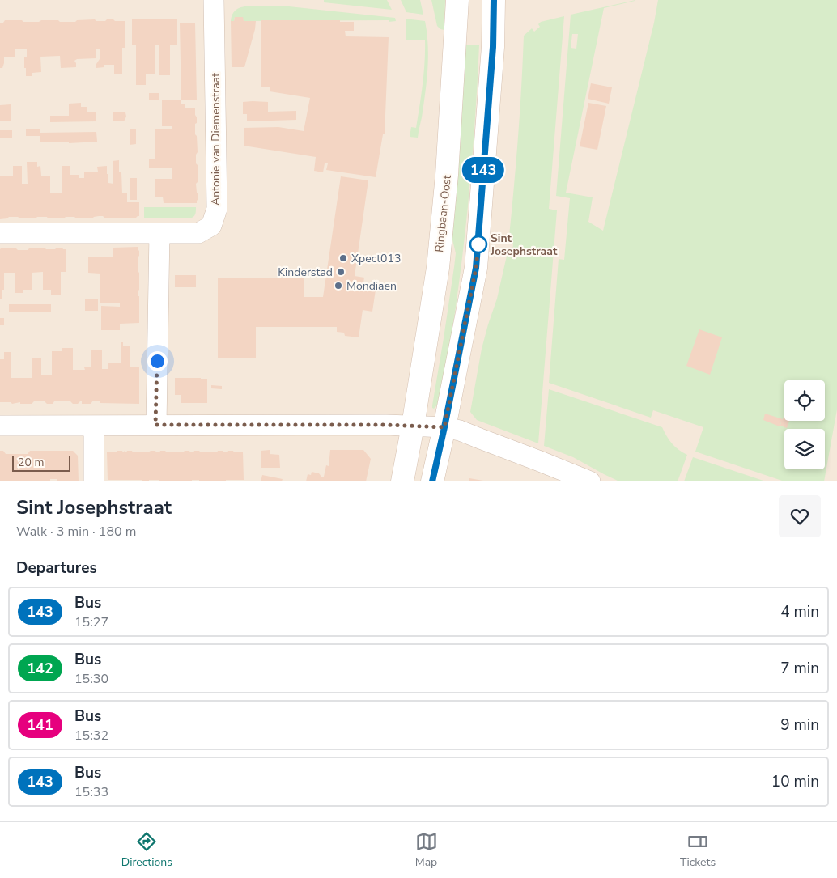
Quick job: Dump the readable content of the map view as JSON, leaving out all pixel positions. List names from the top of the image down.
{
  "streets": {
    "main road": ["Ringbaan-Oost"],
    "street": ["Antonie van Diemenstraat"]
  },
  "places": [
    "Sint Josephstraat",
    "Xpect013",
    "Kinderstad",
    "Mondiaen"
  ],
  "lines": ["bus line 143"],
  "scale_bar": "20 m",
  "page": {
    "on_map": "143",
    "scale": "20 m",
    "heading": [
      ["Sint Josephstraat", "Walk · 3 min · 180 m"],
      "Departures"
    ],
    "list": [
      {
        "mark": "143",
        "name": "Bus",
        "note": "15:27",
        "value": "4 min"
      },
      {
        "mark": "142",
        "name": "Bus",
        "note": "15:30",
        "value": "7 min"
      },
      {
        "mark": "141",
        "name": "Bus",
        "note": "15:32",
        "value": "9 min"
      },
      {
        "mark": "143",
        "name": "Bus",
        "note": "15:33",
        "value": "10 min"
      }
    ],
    "tabs": ["Directions", "Map", "Tickets"]
  }
}
